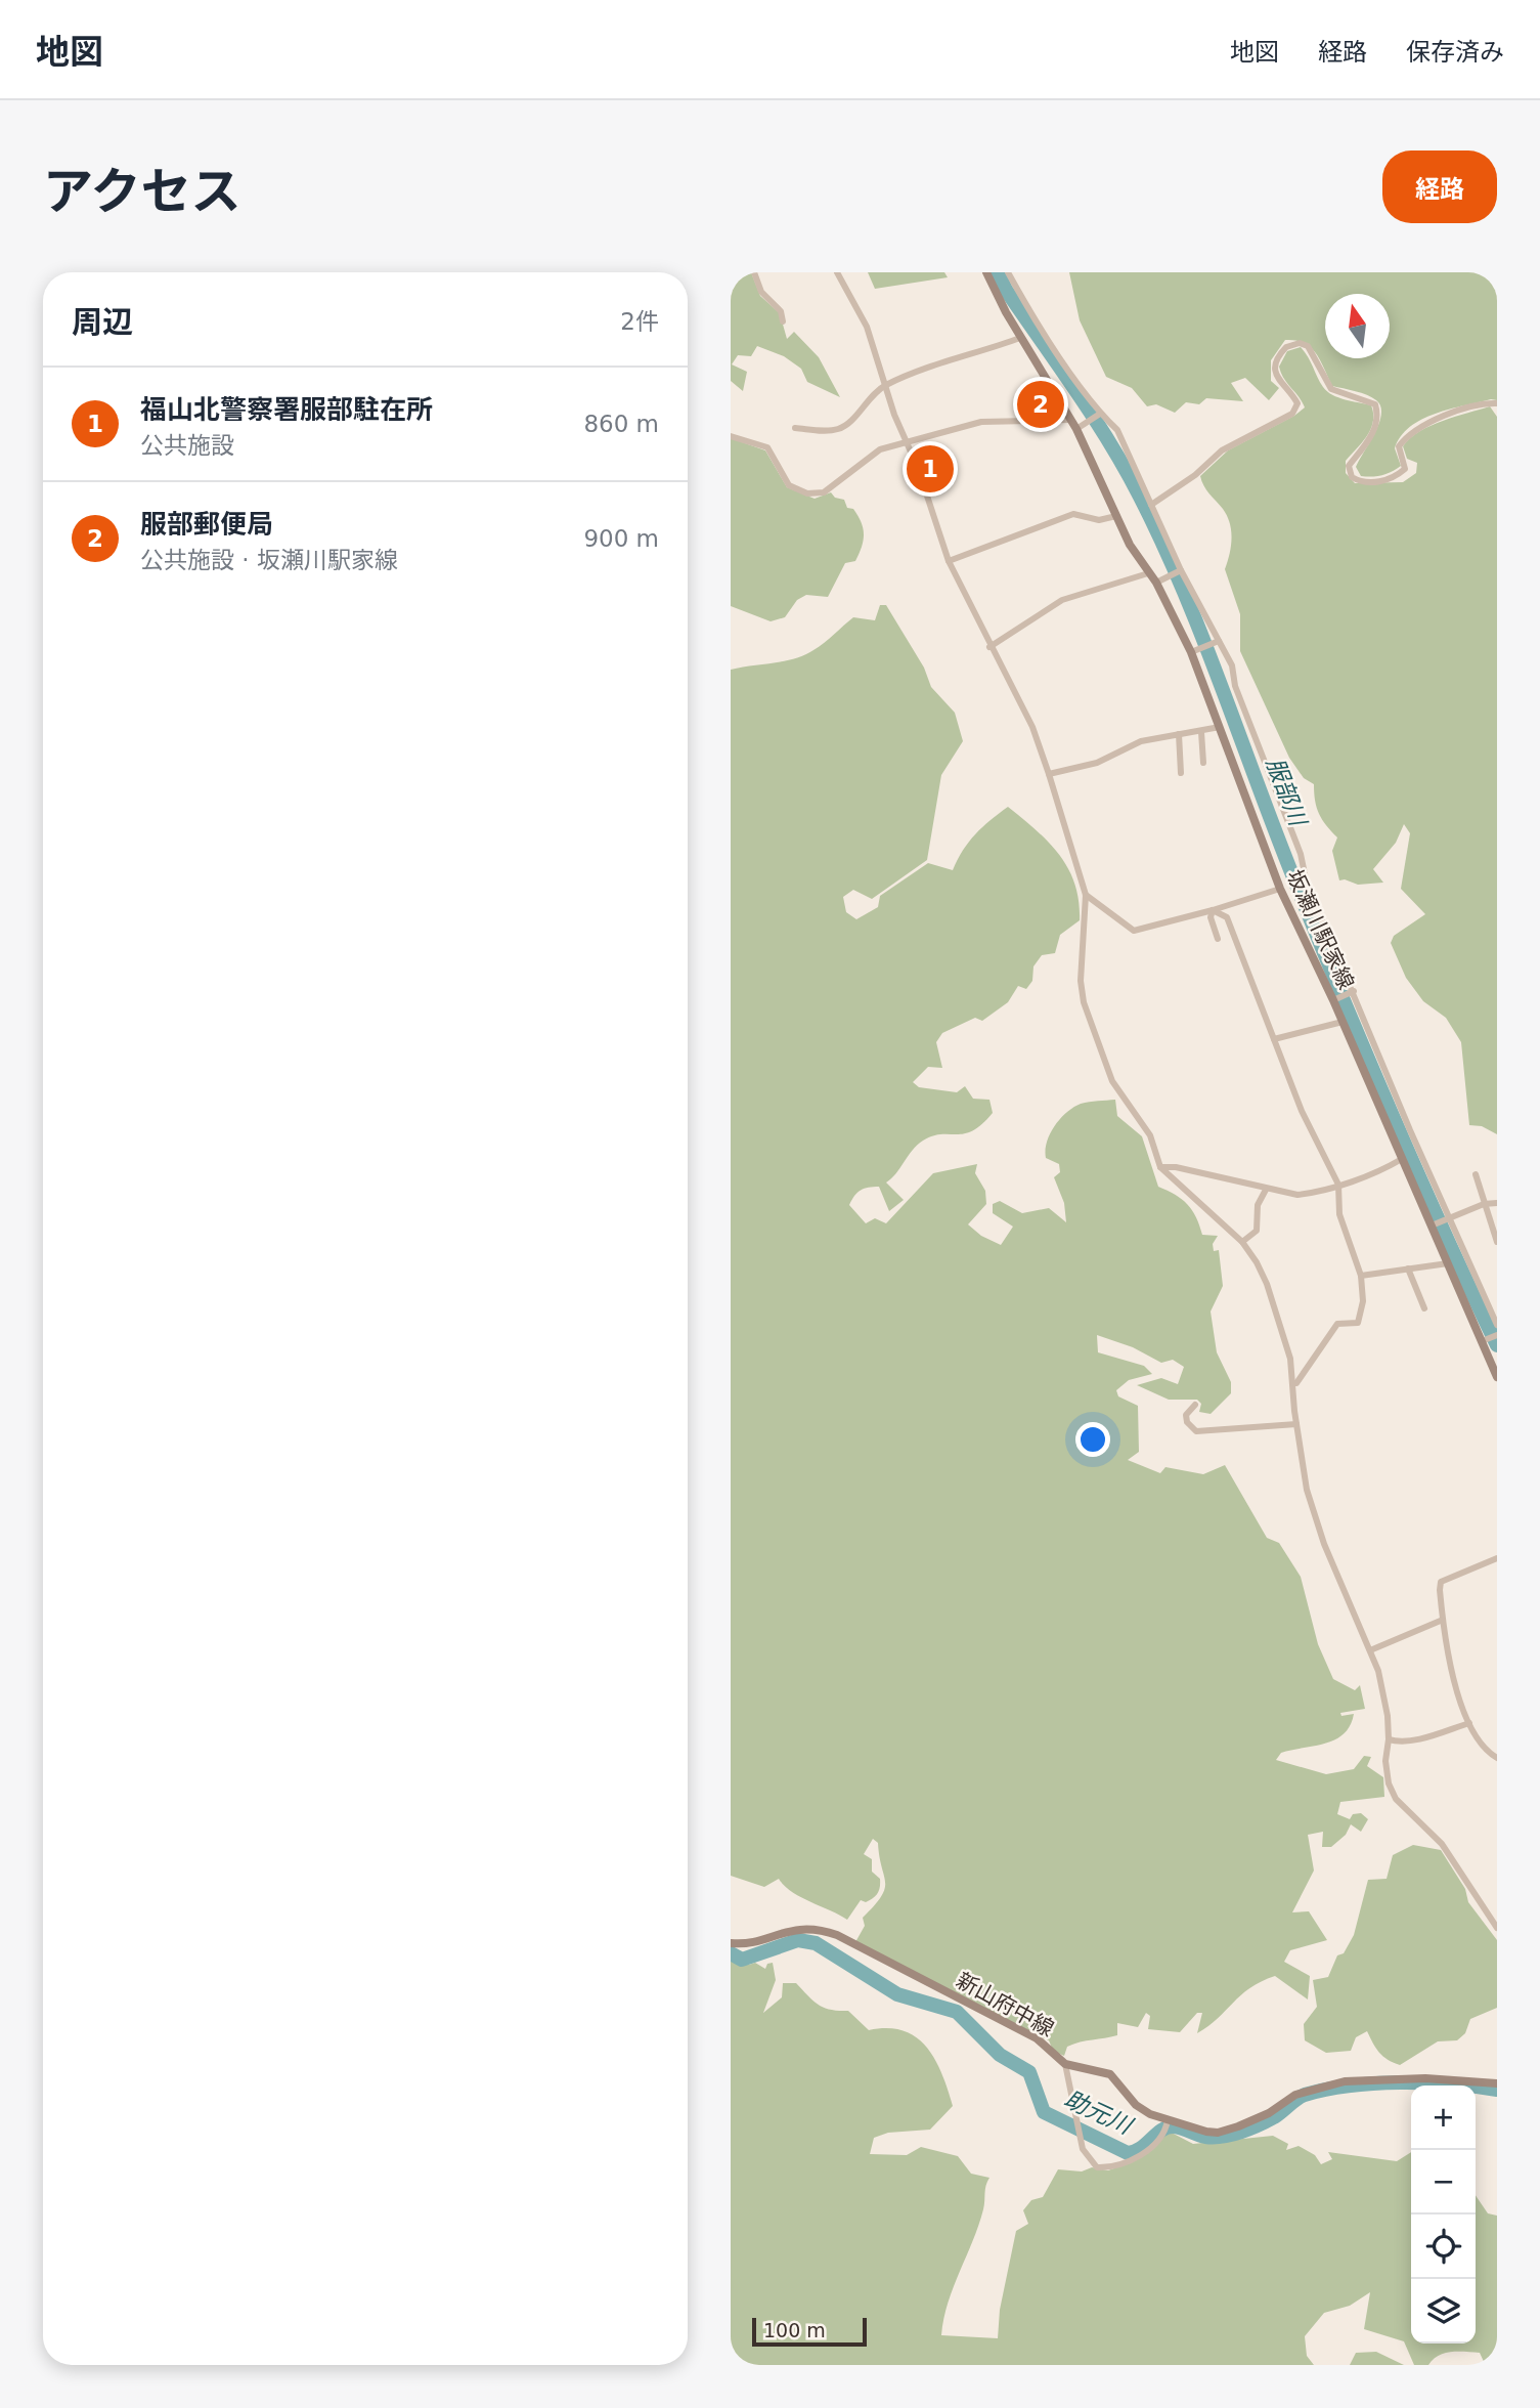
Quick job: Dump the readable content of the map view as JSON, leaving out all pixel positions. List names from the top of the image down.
{
  "streets": {
    "main road": ["坂瀬川駅家線", "新山府中線"]
  },
  "water": ["服部川", "助元川"],
  "scale_bar": "100 m",
  "north": "top",
  "page": {
    "header": "地図",
    "nav": ["地図", "経路", "保存済み"],
    "title": "アクセス",
    "buttons": "経路",
    "heading": ["周辺", "2件"],
    "list": [
      {
        "mark": "1",
        "name": "福山北警察署服部駐在所",
        "note": "公共施設",
        "value": "860 m"
      },
      {
        "mark": "2",
        "name": "服部郵便局",
        "note": "公共施設 · 坂瀬川駅家線",
        "value": "900 m"
      }
    ],
    "pins": ["2", "1"],
    "map_buttons": ["+", "−"],
    "scale": "100 m"
  }
}
